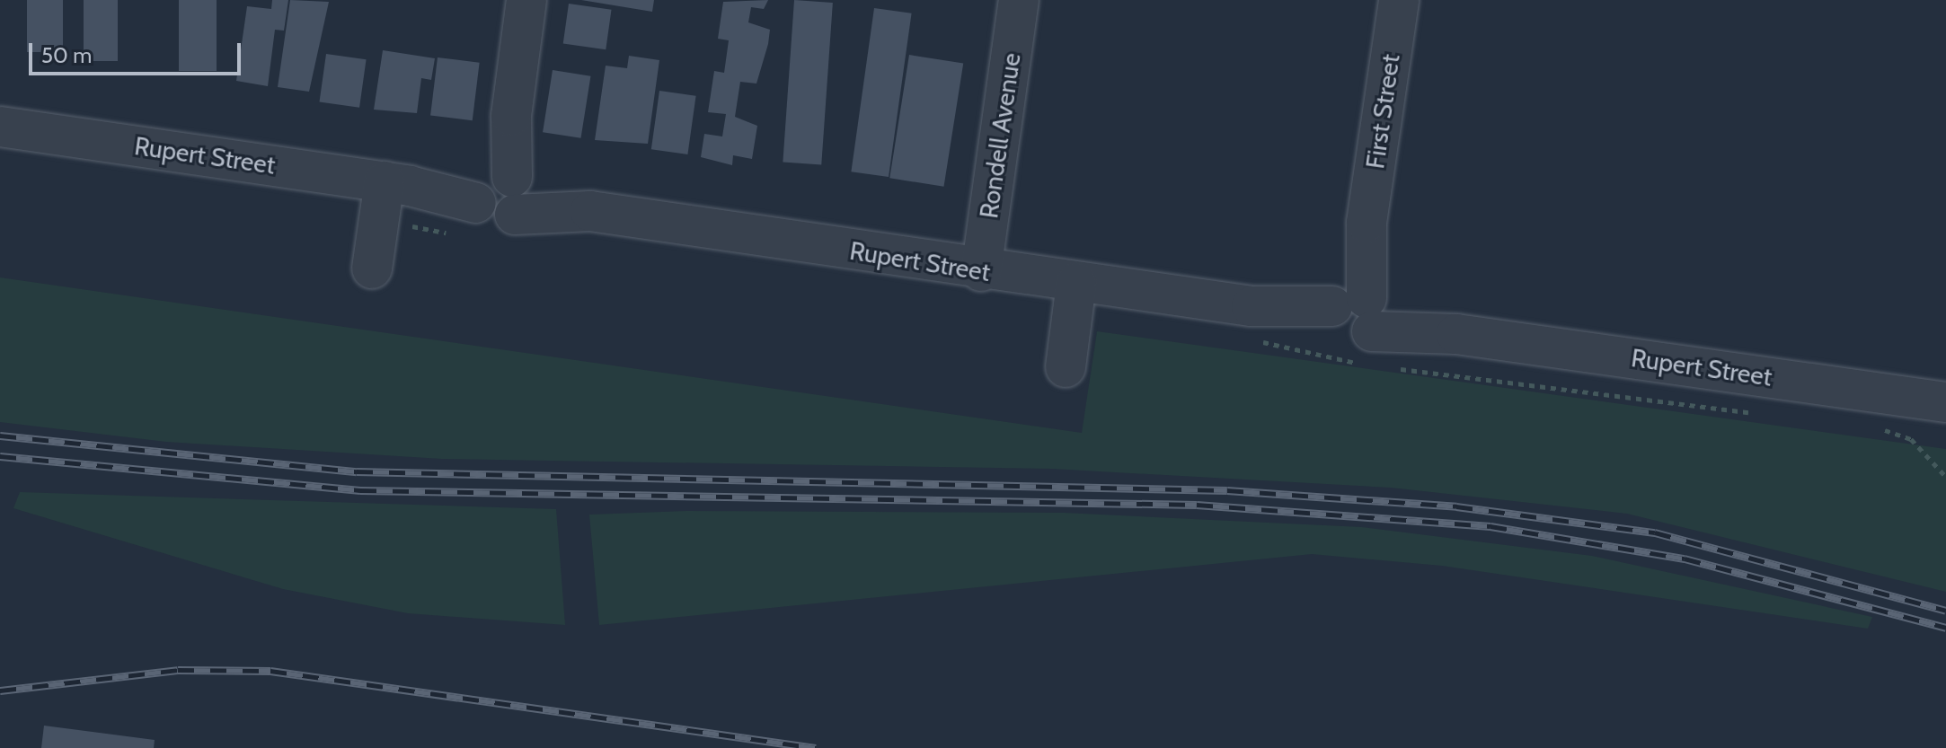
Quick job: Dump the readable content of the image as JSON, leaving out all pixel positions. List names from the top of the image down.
{
  "streets": {
    "street": ["First Street", "Rondell Avenue", "Rupert Street"]
  },
  "crossings": [
    ["First Street", "Rupert Street"],
    ["Rondell Avenue", "Rupert Street"]
  ],
  "scale_bar": "50 m"
}
